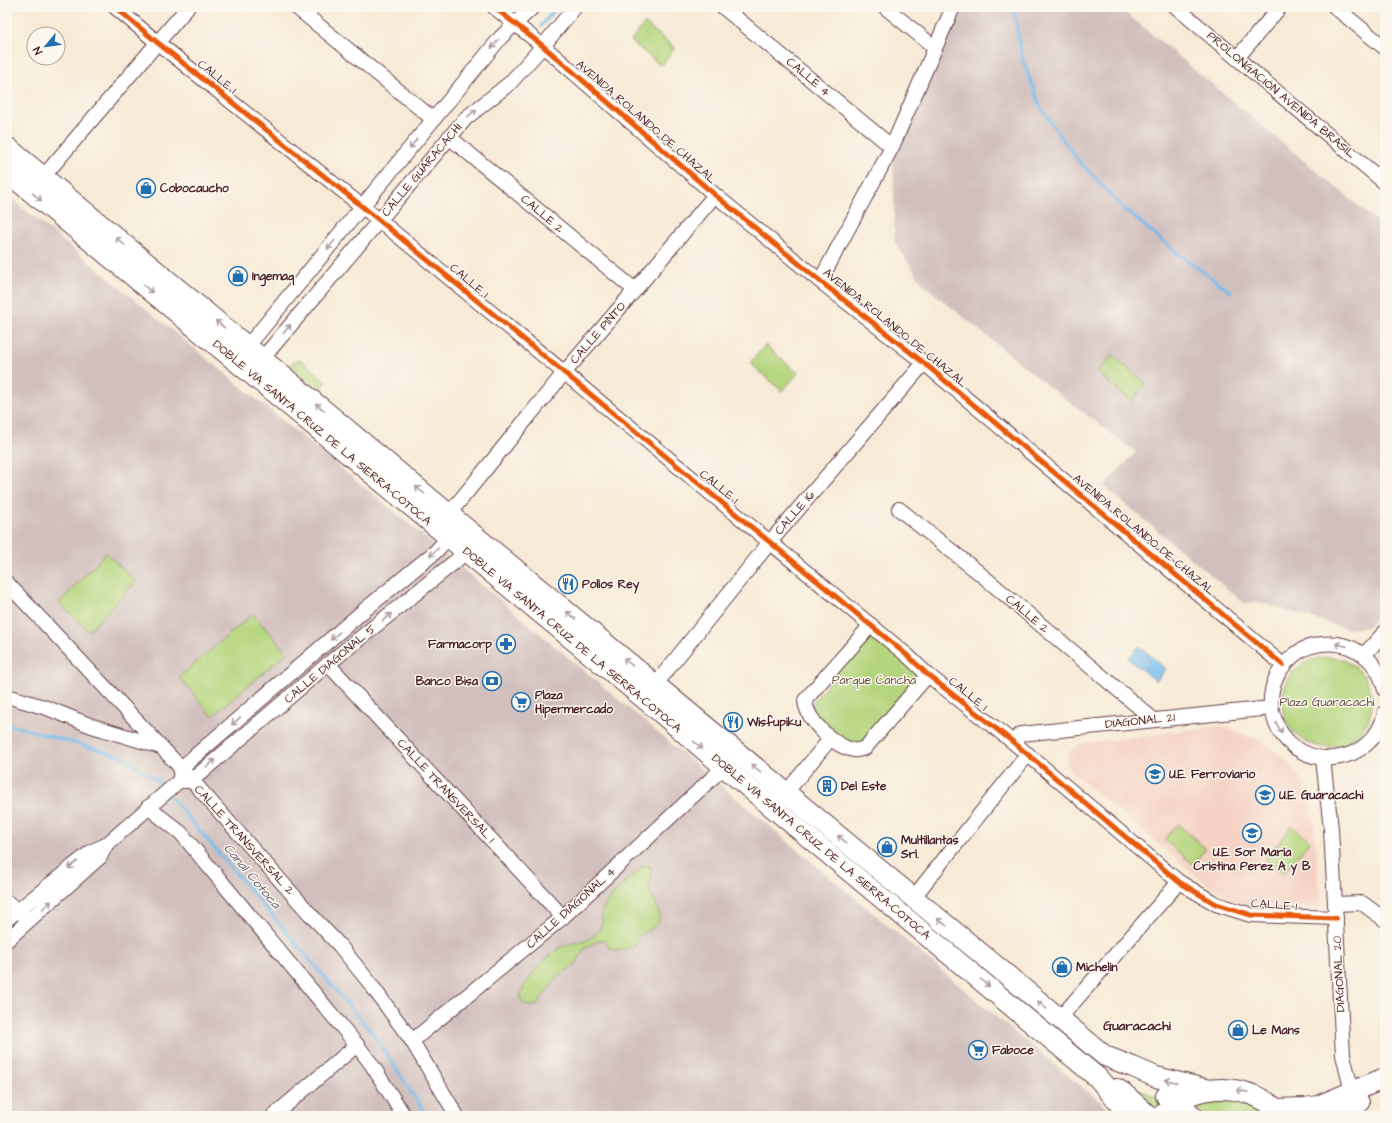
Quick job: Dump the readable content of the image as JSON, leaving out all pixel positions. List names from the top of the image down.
{
  "streets": {
    "highway": ["DOBLE VÍA SANTA CRUZ DE LA SIERRA-COTOCA"],
    "street": [
      "CALLE 1",
      "CALLE 4",
      "PROLONGACIÓN AVENIDA BRASIL",
      "AVENIDA ROLANDO DE CHAZAL",
      "CALLE GUARACACHI",
      "CALLE 2",
      "CALLE PINTO",
      "CALLE 16",
      "CALLE DIAGONAL 5",
      "DIAGONAL 21",
      "CALLE TRANSVERSAL 1",
      "CALLE TRANSVERSAL 2",
      "CALLE DIAGONAL 4",
      "DIAGONAL 20"
    ]
  },
  "crossings": [
    ["CALLE 1", "CALLE GUARACACHI"],
    ["CALLE 1", "CALLE PINTO"],
    ["CALLE 1", "CALLE 16"],
    ["CALLE 1", "DIAGONAL 21"],
    ["CALLE 1", "DIAGONAL 20"],
    ["AVENIDA ROLANDO DE CHAZAL", "CALLE GUARACACHI"],
    ["AVENIDA ROLANDO DE CHAZAL", "CALLE PINTO"],
    ["AVENIDA ROLANDO DE CHAZAL", "CALLE 16"],
    ["CALLE GUARACACHI", "CALLE 2"],
    ["CALLE GUARACACHI", "DOBLE VÍA SANTA CRUZ DE LA SIERRA-COTOCA"],
    ["CALLE 2", "CALLE PINTO"],
    ["CALLE 2", "DIAGONAL 21"],
    ["CALLE PINTO", "DOBLE VÍA SANTA CRUZ DE LA SIERRA-COTOCA"],
    ["CALLE PINTO", "CALLE DIAGONAL 5"],
    ["DOBLE VÍA SANTA CRUZ DE LA SIERRA-COTOCA", "CALLE 16"],
    ["DOBLE VÍA SANTA CRUZ DE LA SIERRA-COTOCA", "CALLE DIAGONAL 5"],
    ["DOBLE VÍA SANTA CRUZ DE LA SIERRA-COTOCA", "CALLE DIAGONAL 4"],
    ["CALLE DIAGONAL 5", "CALLE TRANSVERSAL 1"],
    ["CALLE DIAGONAL 5", "CALLE TRANSVERSAL 2"],
    ["CALLE TRANSVERSAL 1", "CALLE DIAGONAL 4"],
    ["CALLE TRANSVERSAL 2", "CALLE DIAGONAL 4"]
  ],
  "districts": ["Guaracachi"],
  "water": ["Canal Cotoca"],
  "parks": ["Parque Cancha", "Plaza Guaracachi"],
  "places": {
    "shop": [
      "Cobocaucho",
      "Ingemaq",
      "Multillantas Srl.",
      "Michelin",
      "Le Mans"
    ],
    "restaurant": ["Pollos Rey", "Wisfupiku"],
    "pharmacy": ["Farmacorp"],
    "bank": ["Banco Bisa"],
    "supermarket": ["Plaza Hipermercado", "Faboce"],
    "school or university": ["U.E. Ferroviario", "U.E. Guaracachi", "U.E. Sor María Cristina Perez A y B"],
    "building": ["Del Este"]
  },
  "north": "bottom left"
}
